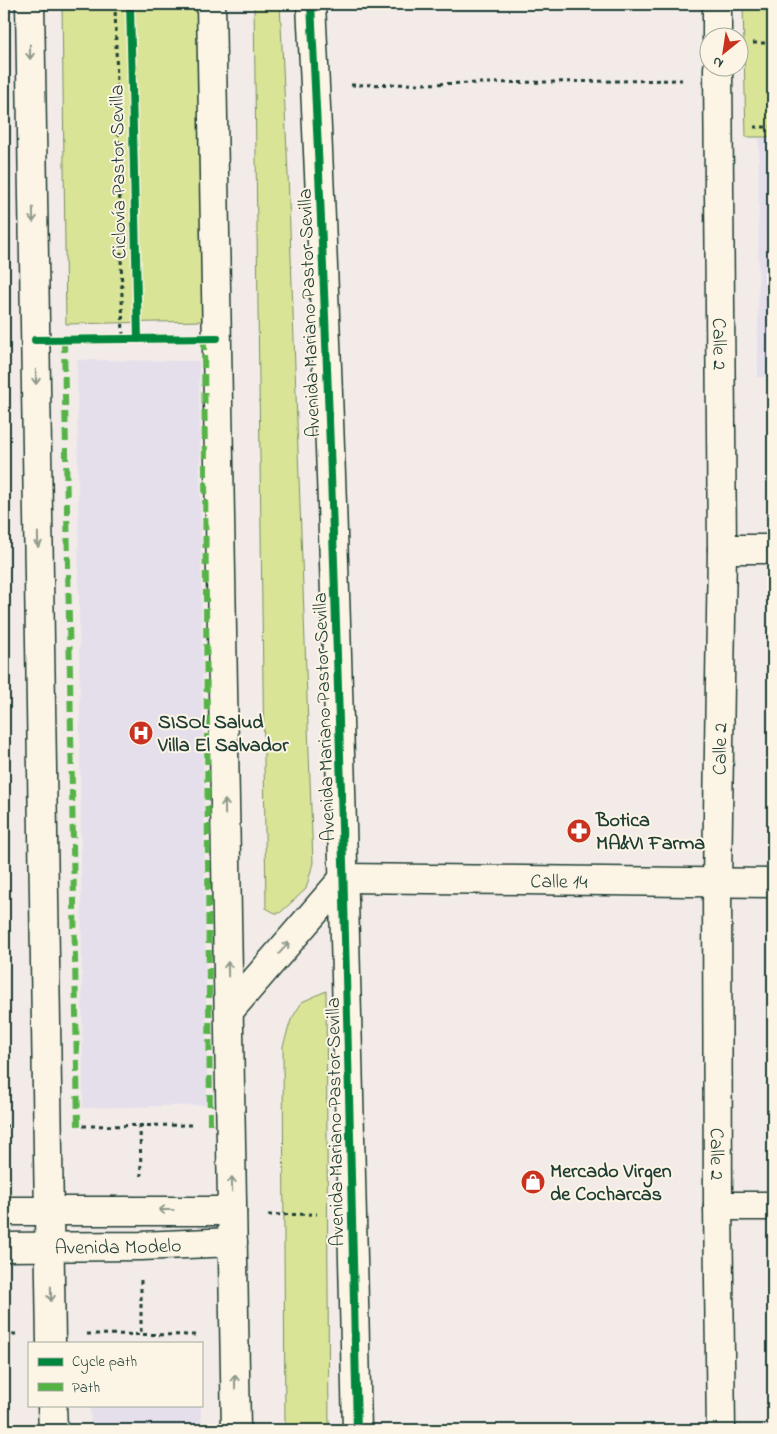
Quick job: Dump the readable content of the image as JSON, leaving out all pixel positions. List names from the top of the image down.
{
  "streets": {
    "street": [
      "Avenida Mariano Pastor Sevilla",
      "Calle 2",
      "Calle 14",
      "Avenida Modelo"
    ],
    "cycle path": ["Ciclovía Pastor Sevilla"]
  },
  "crossings": [
    ["Avenida Mariano Pastor Sevilla", "Calle 14"],
    ["Calle 2", "Calle 14"]
  ],
  "places": {
    "hospital": ["SISOL Salud Villa El Salvador"],
    "pharmacy": ["Botica MA&VI Farma"],
    "shop": ["Mercado Virgen de Cocharcas"]
  },
  "legend": ["Cycle path", "Path"],
  "north": "bottom left"
}
